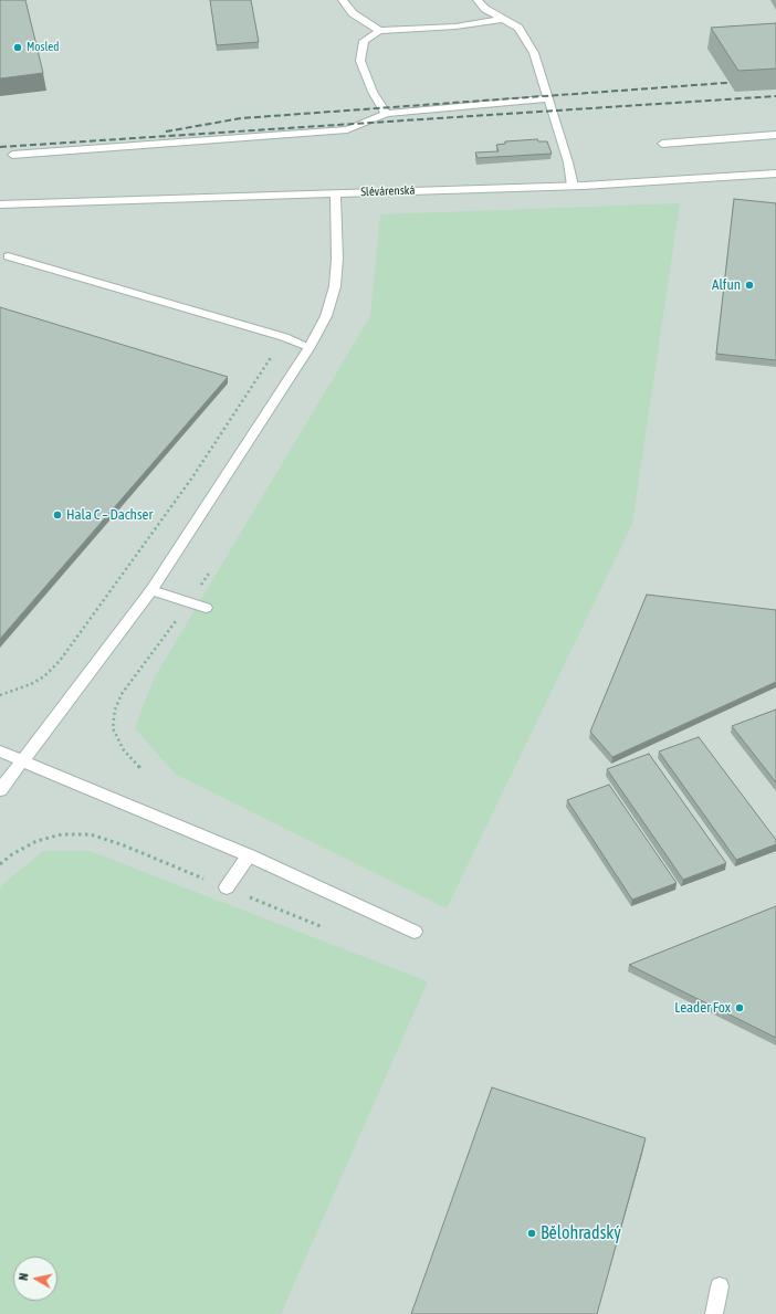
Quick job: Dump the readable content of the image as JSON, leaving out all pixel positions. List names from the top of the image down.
{
  "streets": {
    "street": ["Slévárenská"]
  },
  "places": [
    "Mosled",
    "Alfun",
    "Hala C – Dachser",
    "Leader Fox",
    "Bělohradský"
  ],
  "north": "left"
}
